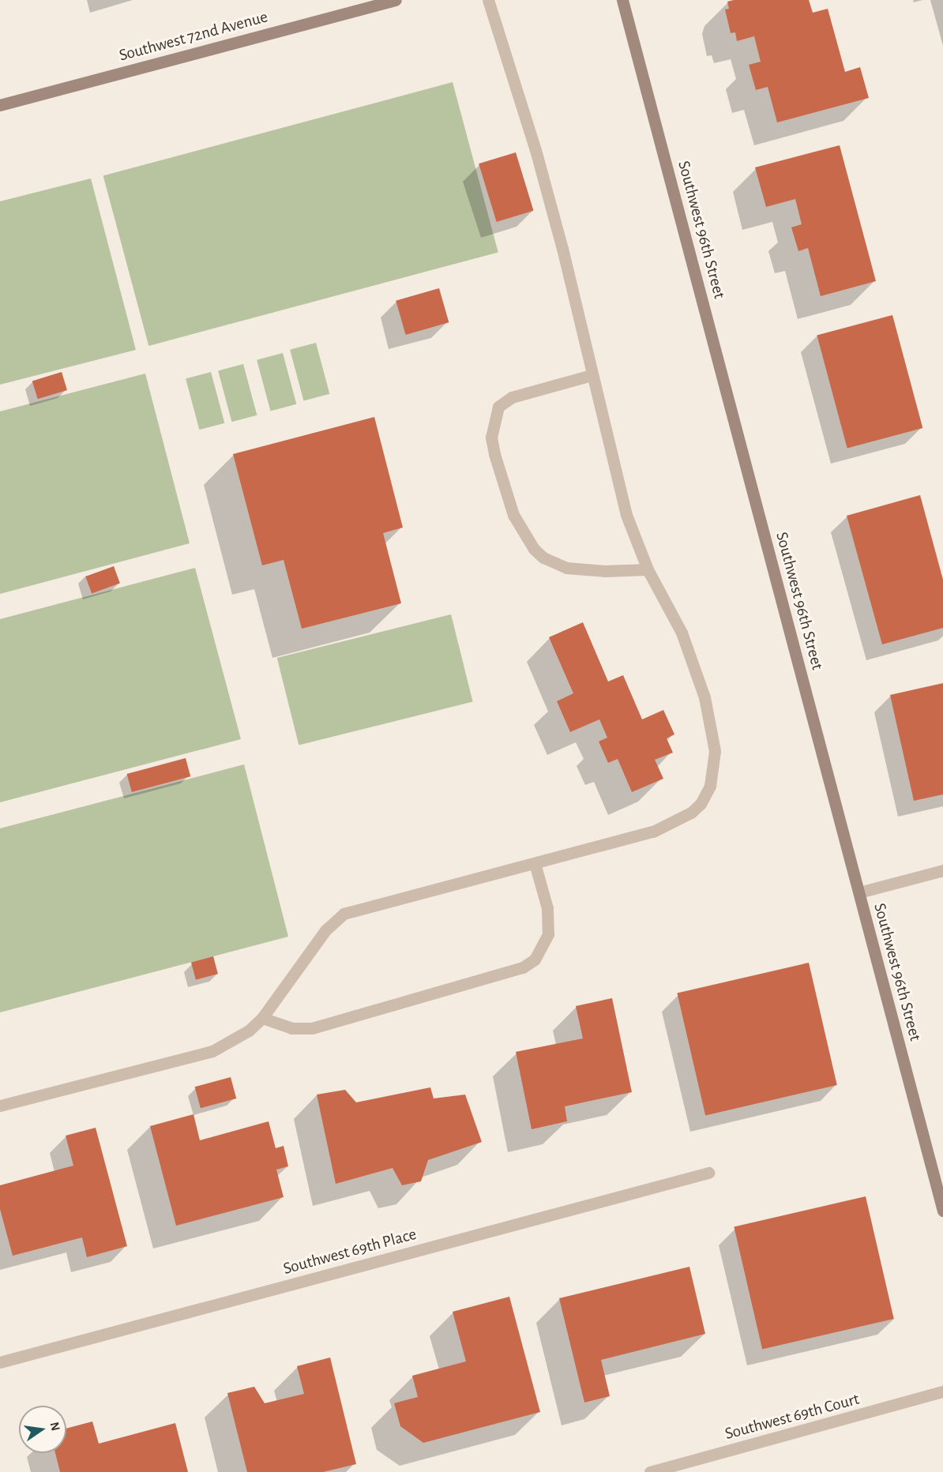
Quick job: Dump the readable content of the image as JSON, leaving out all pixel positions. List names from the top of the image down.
{
  "streets": {
    "street": [
      "Southwest 72nd Avenue",
      "Southwest 96th Street",
      "Southwest 69th Place",
      "Southwest 69th Court"
    ]
  },
  "north": "right"
}
